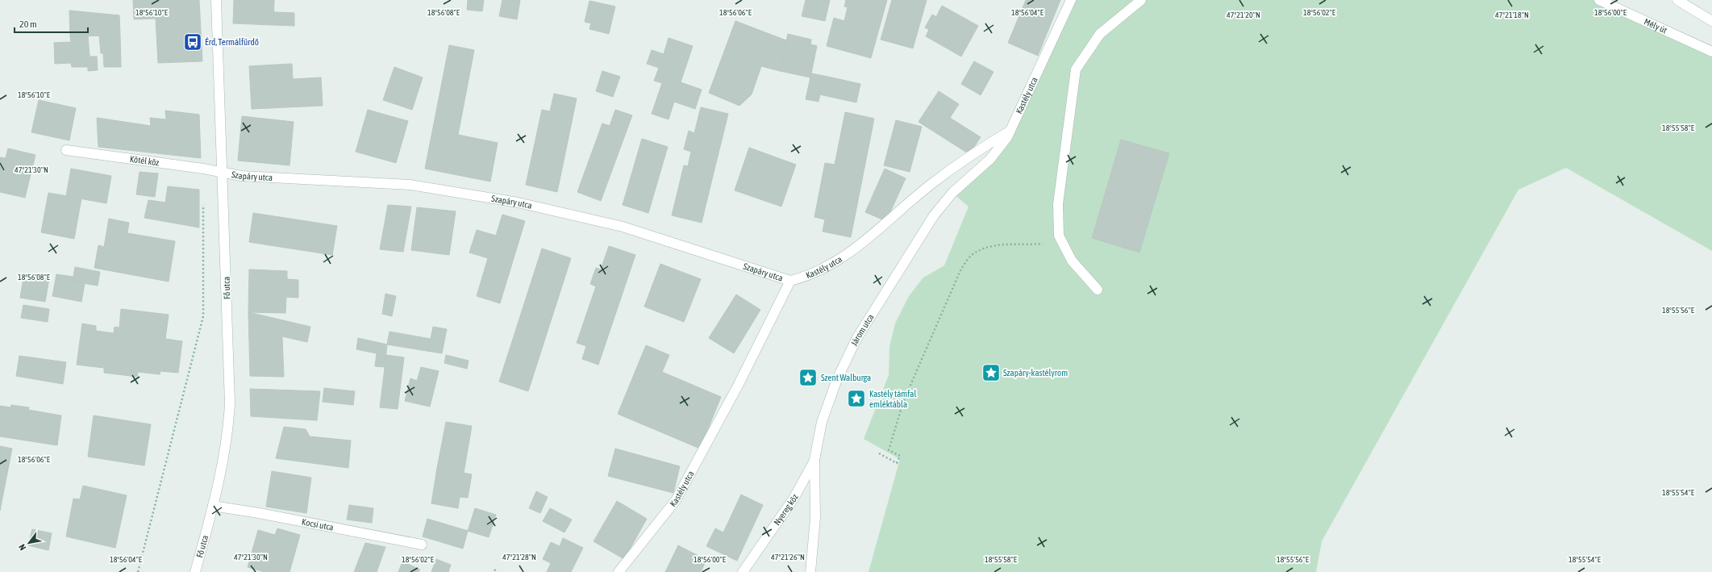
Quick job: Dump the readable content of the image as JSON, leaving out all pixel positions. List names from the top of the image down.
{
  "streets": {
    "street": [
      "Mély út",
      "Kastély utca",
      "Kötél köz",
      "Szapáry utca",
      "Fő utca",
      "Járom utca",
      "Nyereg köz",
      "Kocsi utca"
    ]
  },
  "crossings": [
    ["Kastély utca", "Szapáry utca"],
    ["Kastély utca", "Járom utca"],
    ["Kötél köz", "Szapáry utca"],
    ["Kötél köz", "Fő utca"],
    ["Szapáry utca", "Fő utca"],
    ["Fő utca", "Kocsi utca"],
    ["Járom utca", "Nyereg köz"]
  ],
  "places": {
    "bus stop": ["Érd, Termálfürdő"],
    "place": ["Szapáry-kastélyrom", "Szent Walburga", "Kastély támfal emléktábla"]
  },
  "scale_bar": "20 m",
  "north": "bottom left",
  "coordinates": [
    "18°56'06\"E",
    "18°56'04\"E",
    "18°56'10\"E",
    "18°56'08\"E",
    "18°56'02\"E",
    "18°56'00\"E",
    "47°21'20\"N",
    "47°21'18\"N",
    "18°55'58\"E",
    "47°21'30\"N",
    "18°55'56\"E",
    "18°55'54\"E",
    "47°21'28\"N",
    "47°21'26\"N"
  ]
}
